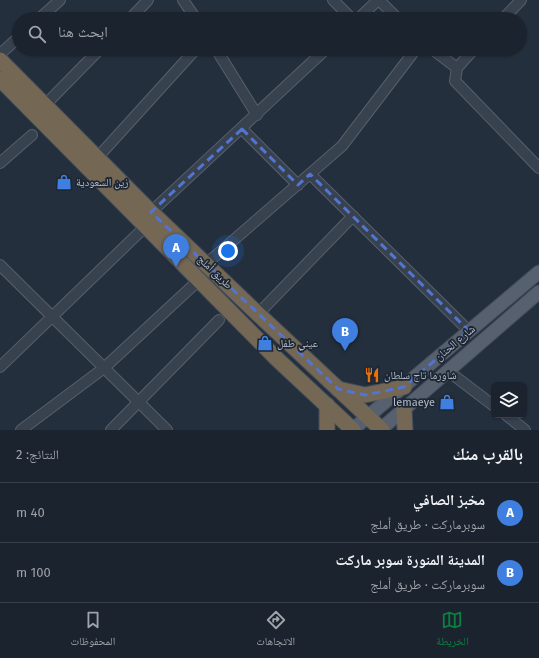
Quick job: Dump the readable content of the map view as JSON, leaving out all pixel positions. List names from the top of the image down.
{
  "streets": {
    "highway": ["طريق أملج"],
    "main road": ["شارع الحنان"]
  },
  "crossings": [
    ["طريق أملج", "شارع الحنان"]
  ],
  "places": {
    "shop": ["زين السعودية", "عيني طفل", "lemaeye"],
    "restaurant": ["شاورما تاج سلطان"]
  },
  "page": {
    "search": "ابحث هنا",
    "pins": ["A", "B"],
    "heading": ["بالقرب منك", "النتائج: 2"],
    "list": [
      {
        "mark": "A",
        "name": "مخبز الصافي",
        "note": "سوبرماركت · طريق أملج",
        "value": "40 m"
      },
      {
        "mark": "B",
        "name": "المدينة المنورة سوبر ماركت",
        "note": "سوبرماركت · طريق أملج",
        "value": "100 m"
      }
    ],
    "nav": ["الخريطة", "الاتجاهات", "المحفوظات"]
  }
}
